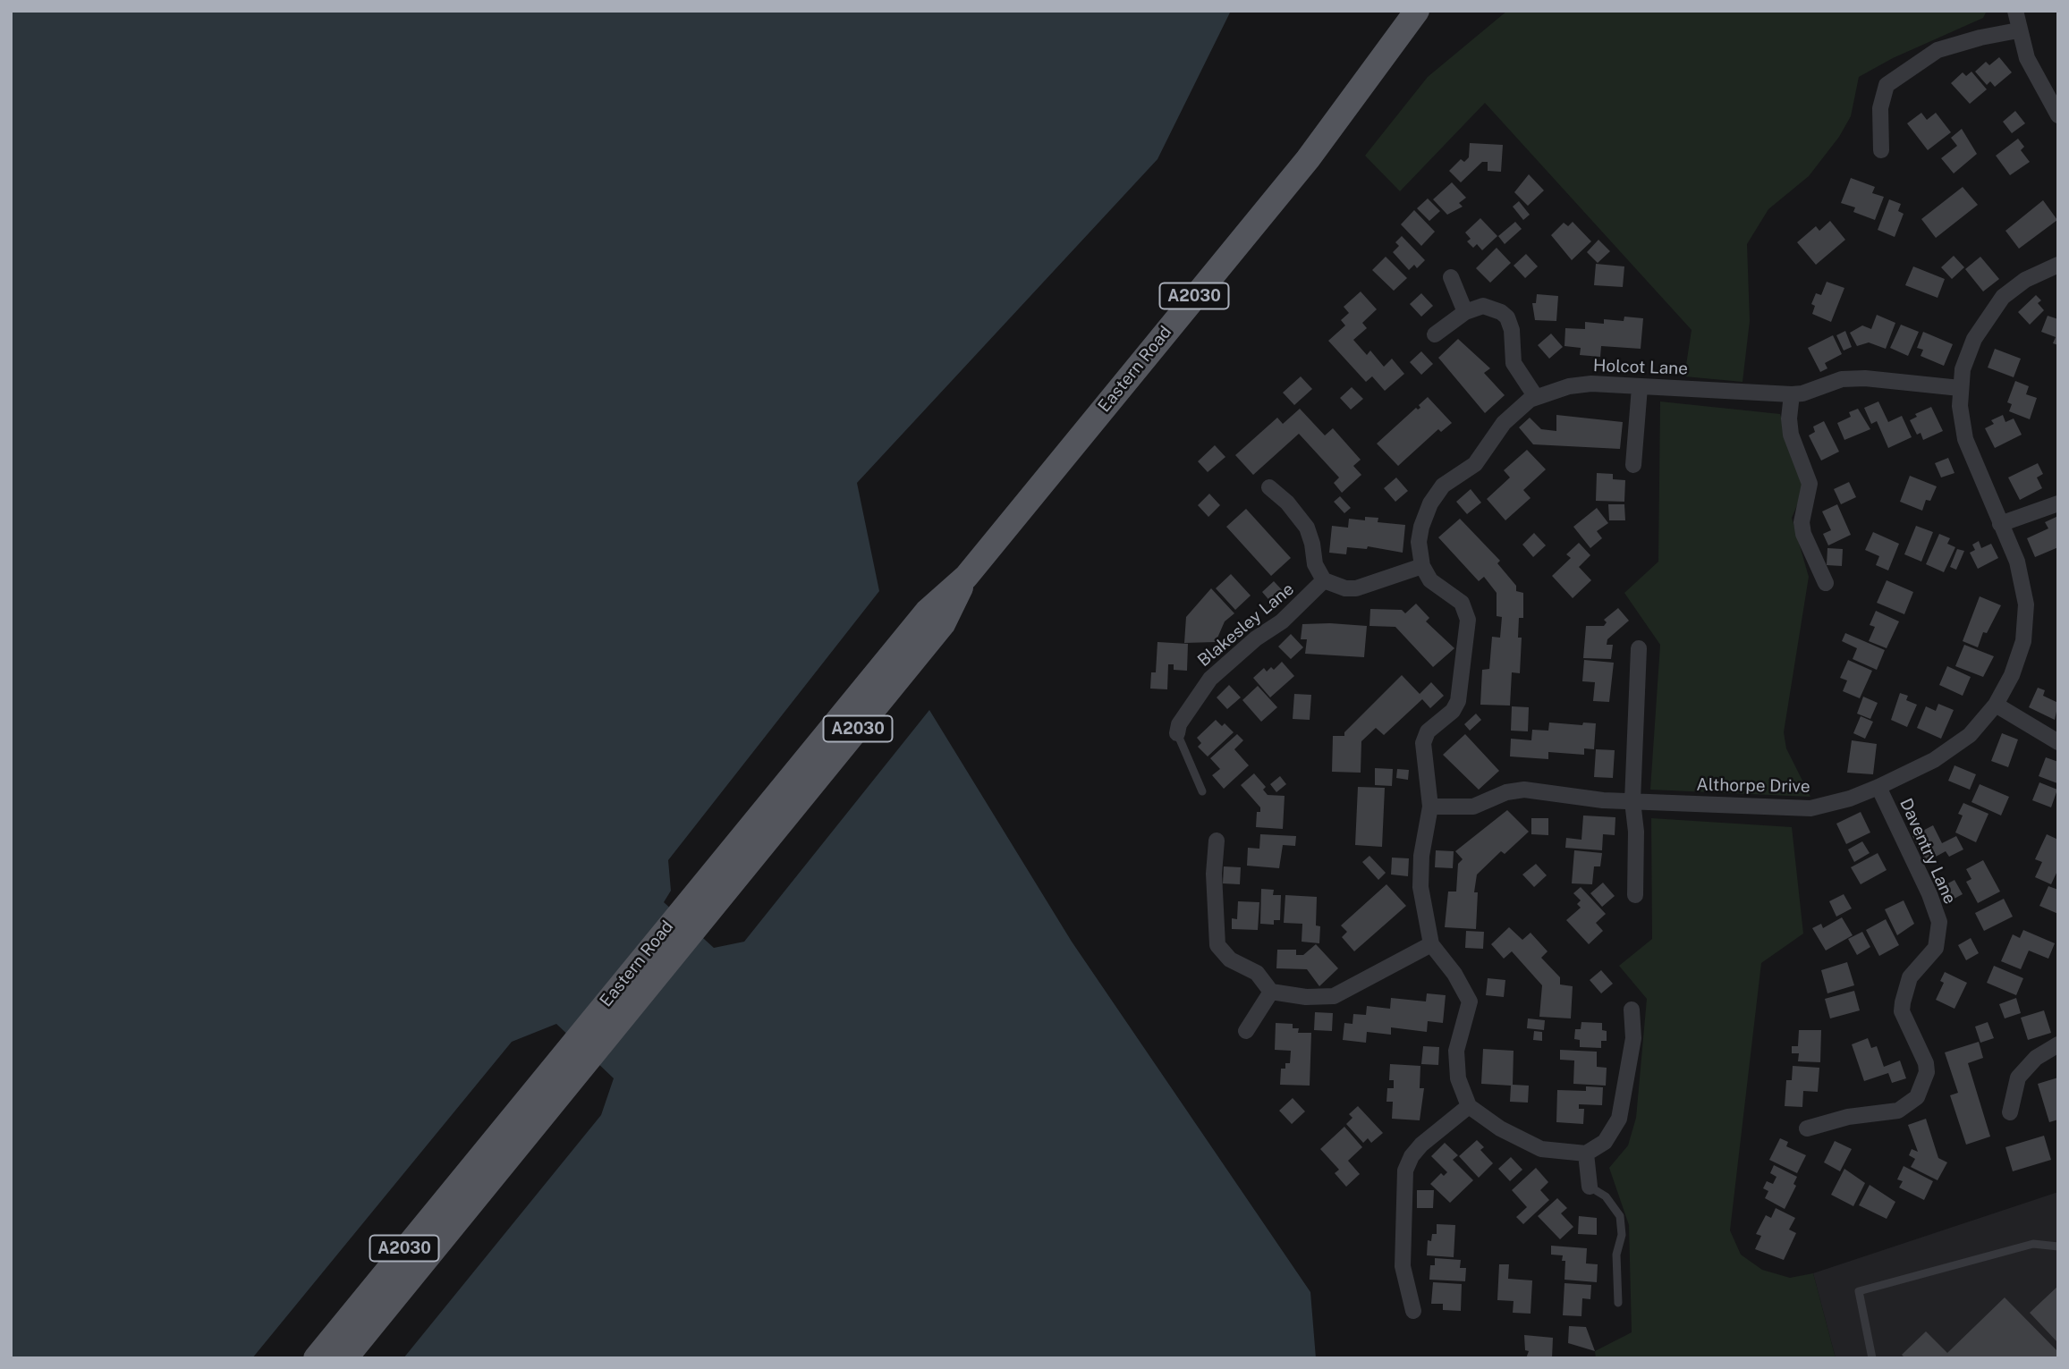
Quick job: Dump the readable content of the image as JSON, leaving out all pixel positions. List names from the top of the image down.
{
  "streets": {
    "main road": ["A2030", "Eastern Road"],
    "street": [
      "Holcot Lane",
      "Blakesley Lane",
      "Althorpe Drive",
      "Daventry Lane"
    ]
  },
  "crossings": [
    ["Holcot Lane", "Althorpe Drive"],
    ["Althorpe Drive", "Daventry Lane"]
  ]
}
